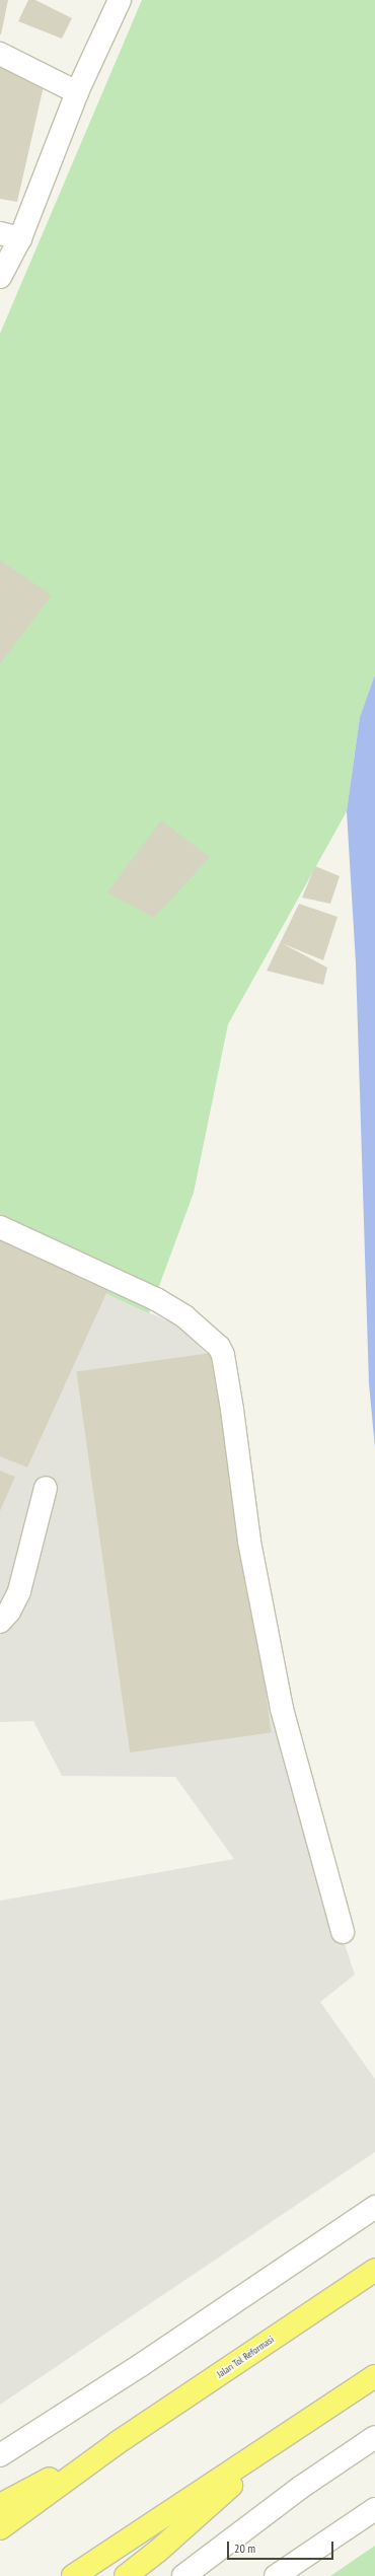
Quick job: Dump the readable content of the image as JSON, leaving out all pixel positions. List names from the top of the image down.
{
  "streets": {
    "highway": ["Jalan Tol Reformasi"]
  },
  "scale_bar": "20 m"
}
